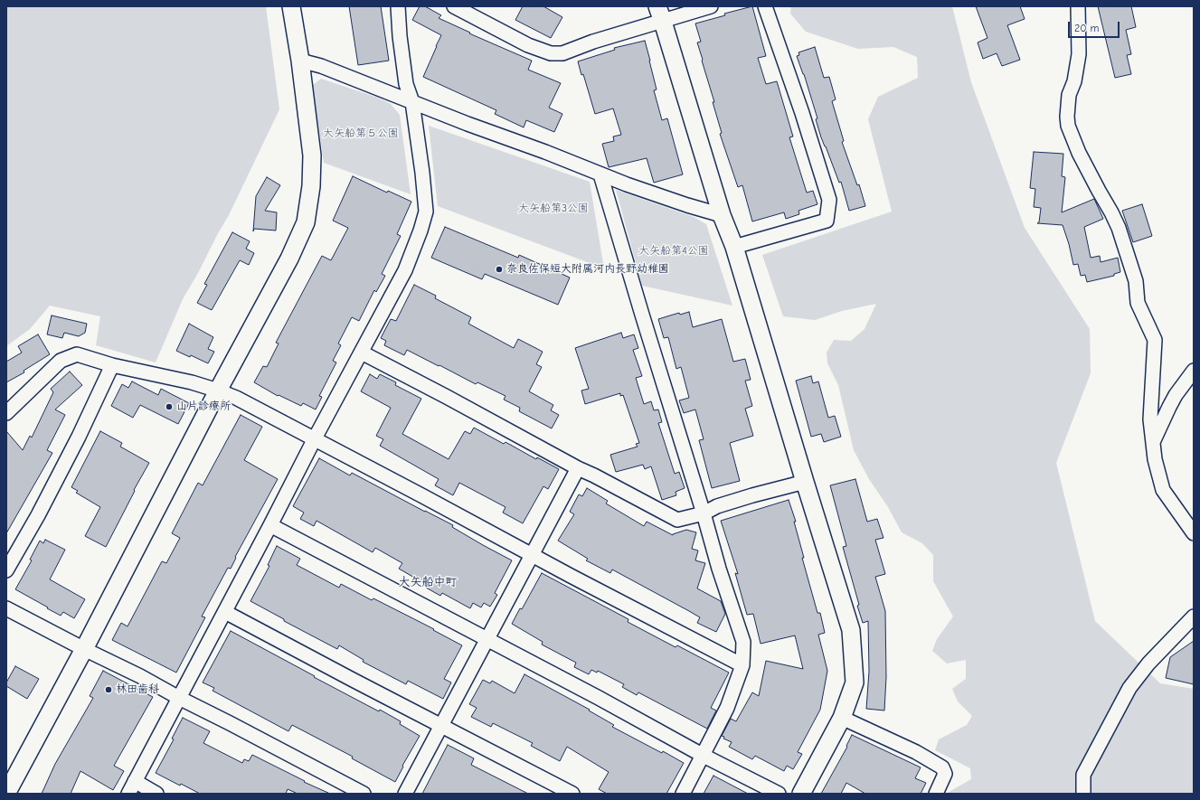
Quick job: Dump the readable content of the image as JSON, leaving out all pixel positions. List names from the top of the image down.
{
  "districts": ["大矢船中町"],
  "parks": ["大矢船第５公園", "大矢船第3公園", "大矢船第4公園"],
  "places": ["奈良佐保短大附属河内長野幼稚園", "山片診療所", "林田歯科"],
  "scale_bar": "20 m"
}
